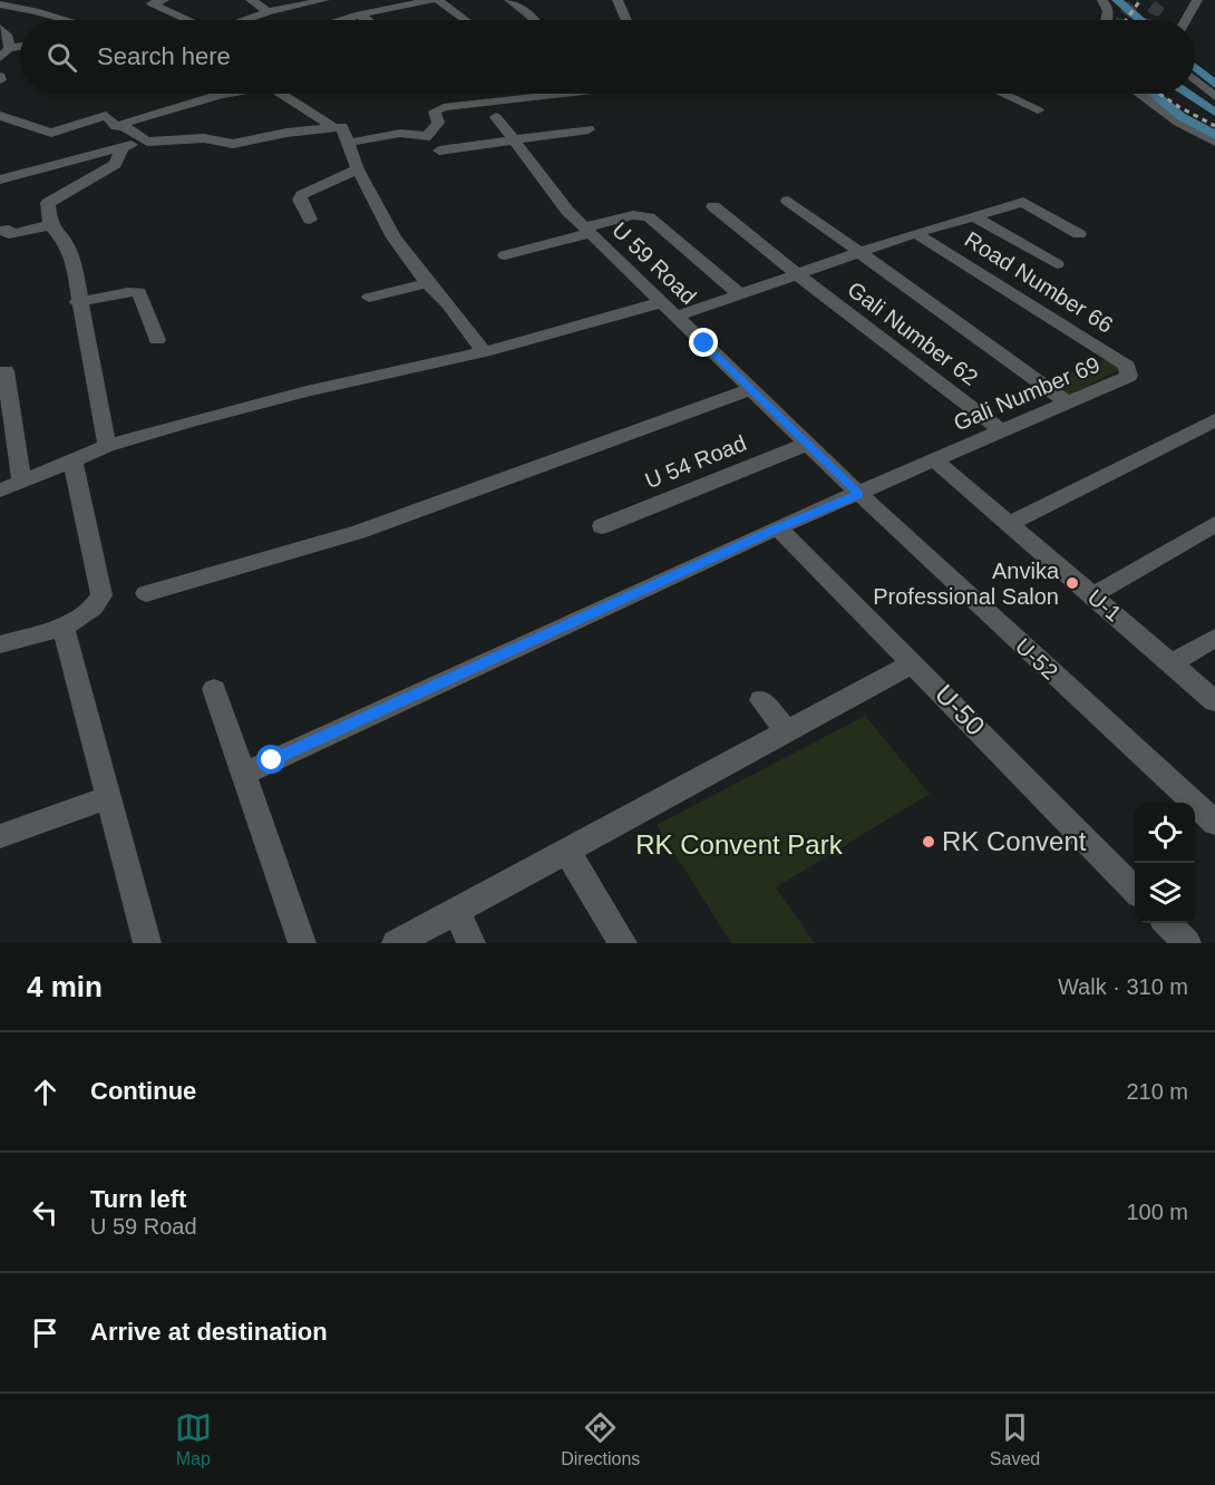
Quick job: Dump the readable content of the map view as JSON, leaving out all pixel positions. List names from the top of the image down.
{
  "streets": {
    "street": [
      "U 59 Road",
      "Road Number 66",
      "Gali Number 62",
      "Gali Number 69",
      "U 54 Road",
      "U-1",
      "U-52",
      "U-50"
    ]
  },
  "crossings": [
    ["U 59 Road", "Gali Number 69"],
    ["U 59 Road", "U 54 Road"],
    ["U 59 Road", "U-52"],
    ["Road Number 66", "Gali Number 69"],
    ["Gali Number 62", "Gali Number 69"],
    ["Gali Number 69", "U-1"],
    ["Gali Number 69", "U-52"],
    ["Gali Number 69", "U-50"]
  ],
  "parks": ["RK Convent Park"],
  "places": ["Anvika Professional Salon", "RK Convent"],
  "page": {
    "search": "Search here",
    "heading": ["4 min", "Walk · 310 m"],
    "list": [
      ["Continue", "210 m"],
      ["Turn left", "U 59 Road", "100 m"],
      "Arrive at destination"
    ],
    "nav": ["Map", "Directions", "Saved"]
  }
}
